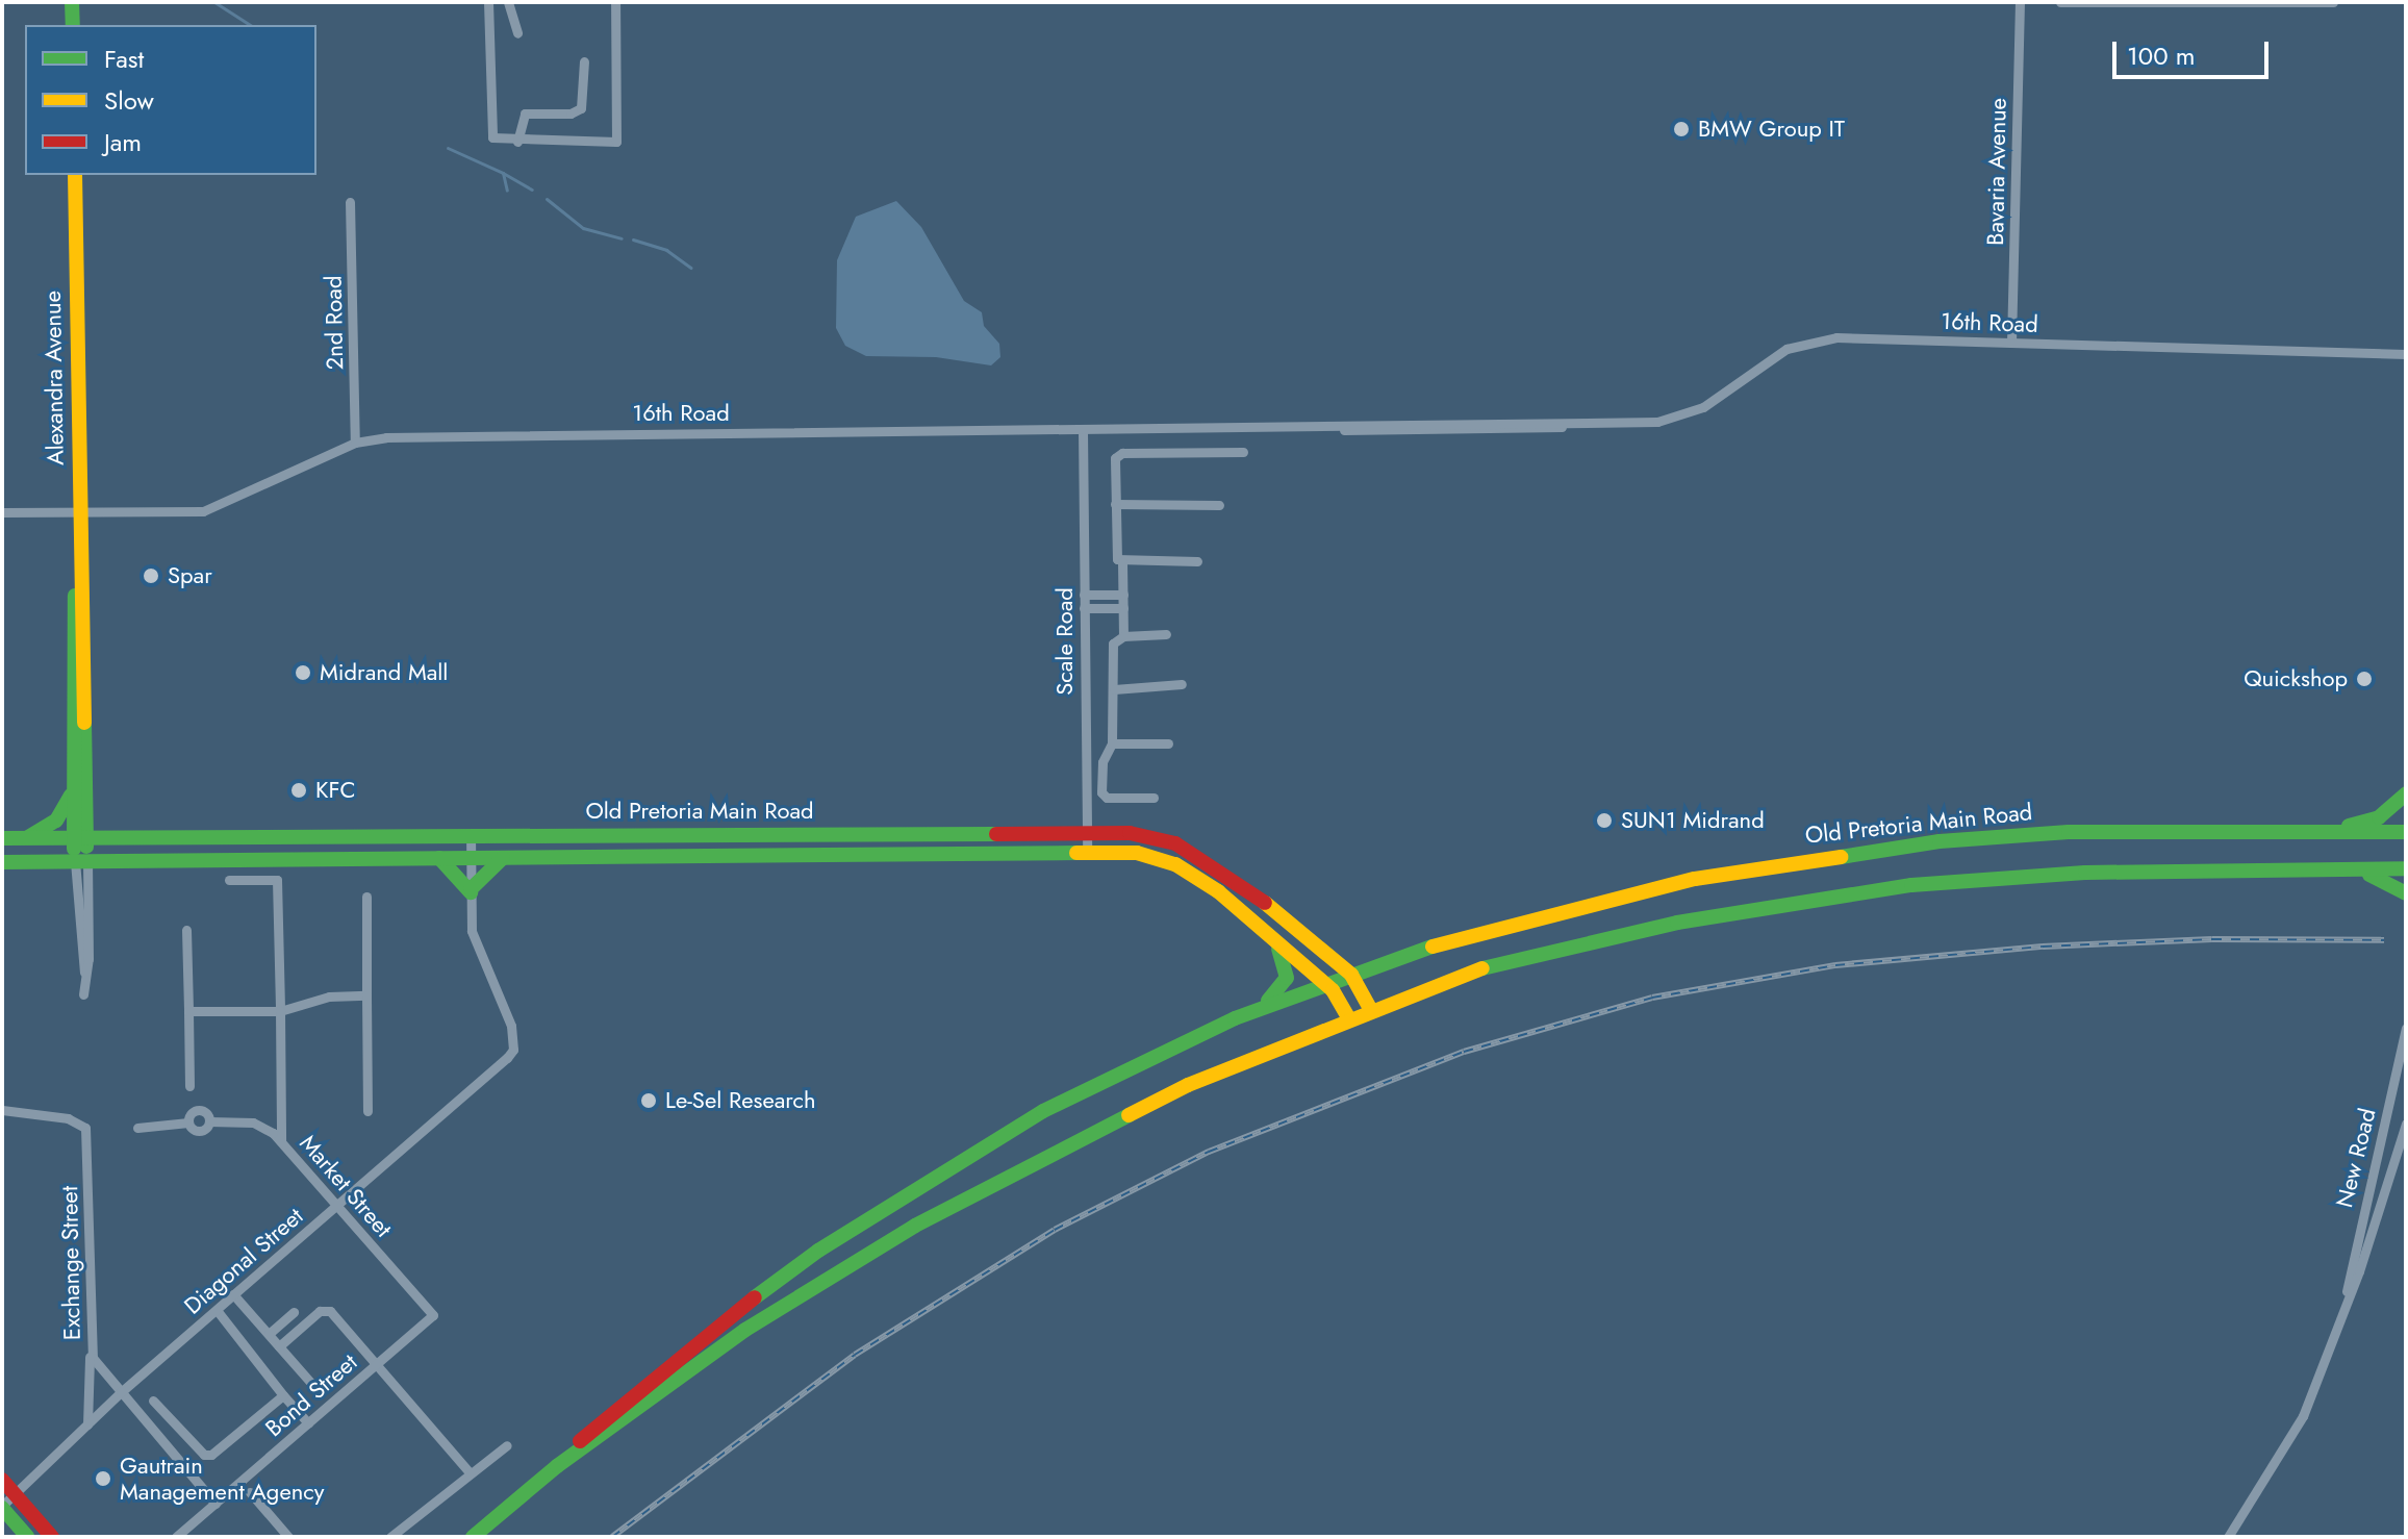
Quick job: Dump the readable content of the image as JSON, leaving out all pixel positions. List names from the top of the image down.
{
  "streets": {
    "main road": ["Alexandra Avenue", "Old Pretoria Main Road"],
    "street": [
      "Bavaria Avenue",
      "2nd Road",
      "16th Road",
      "Scale Road",
      "New Road",
      "Market Street",
      "Diagonal Street",
      "Exchange Street",
      "Bond Street"
    ]
  },
  "crossings": [
    ["Bavaria Avenue", "16th Road"],
    ["2nd Road", "16th Road"],
    ["16th Road", "Alexandra Avenue"],
    ["16th Road", "Scale Road"],
    ["Alexandra Avenue", "Old Pretoria Main Road"],
    ["Scale Road", "Old Pretoria Main Road"],
    ["Market Street", "Diagonal Street"],
    ["Market Street", "Bond Street"],
    ["Diagonal Street", "Exchange Street"],
    ["Exchange Street", "Bond Street"]
  ],
  "places": [
    "BMW Group IT",
    "Spar",
    "Midrand Mall",
    "Quickshop",
    "KFC",
    "SUN1 Midrand",
    "Le-Sel Research",
    "Gautrain Management Agency"
  ],
  "legend": ["Fast", "Slow", "Jam"],
  "scale_bar": "100 m"
}
